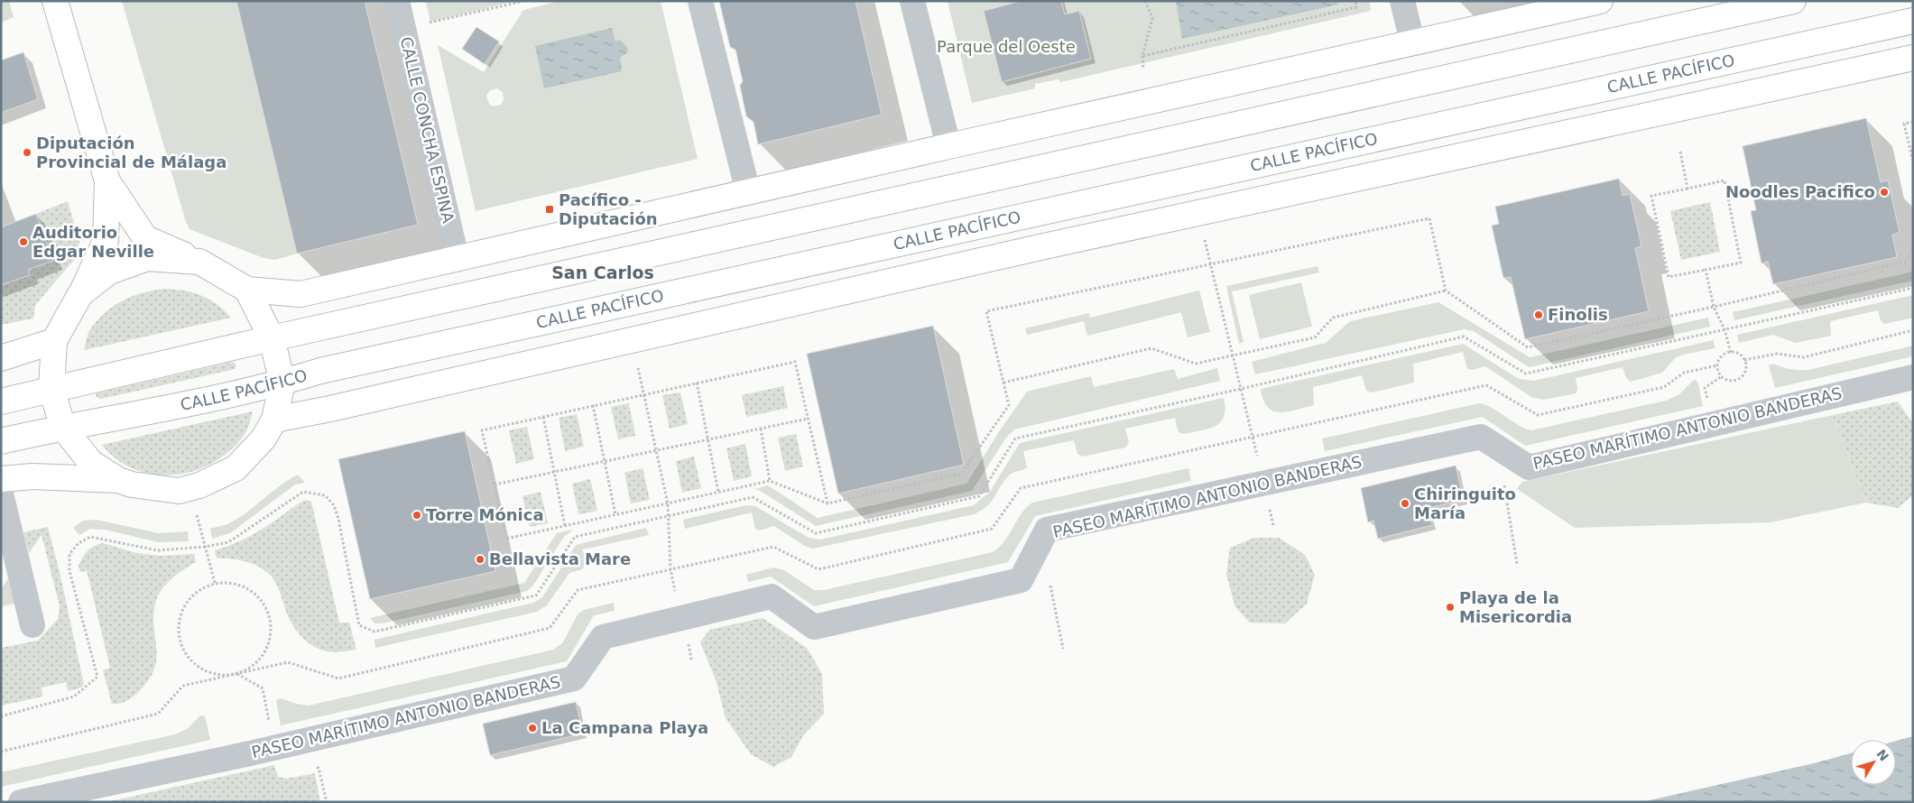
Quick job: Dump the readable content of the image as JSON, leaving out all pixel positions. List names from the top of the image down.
{
  "streets": {
    "main road": ["CALLE PACÍFICO"],
    "street": ["CALLE CONCHA ESPINA", "PASEO MARÍTIMO ANTONIO BANDERAS"]
  },
  "districts": ["San Carlos"],
  "parks": ["Parque del Oeste"],
  "places": {
    "other": [
      "Diputación Provincial de Málaga",
      "Noodles Pacifico",
      "Auditorio Edgar Neville",
      "Finolis",
      "Chiringuito María",
      "Torre Mónica",
      "Bellavista Mare",
      "Playa de la Misericordia",
      "La Campana Playa"
    ],
    "transit": ["Pacífico - Diputación"]
  },
  "north": "top right"
}
